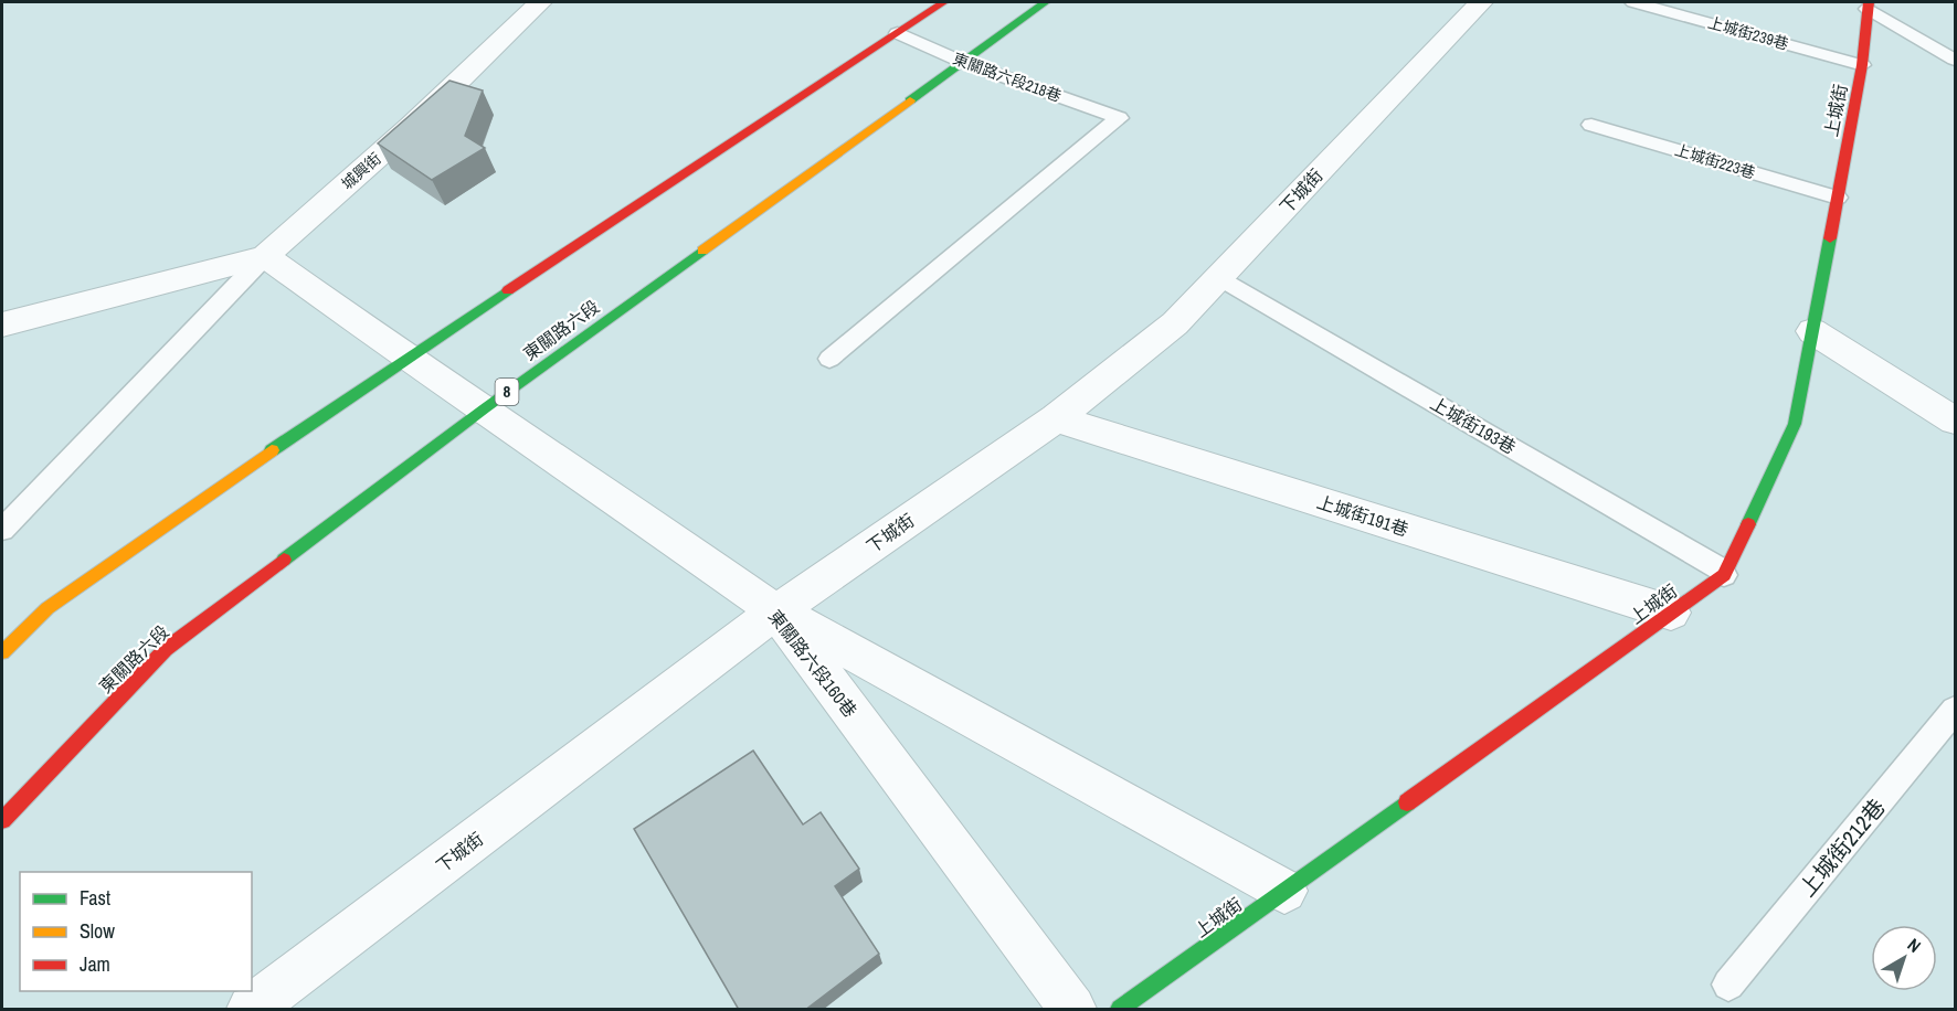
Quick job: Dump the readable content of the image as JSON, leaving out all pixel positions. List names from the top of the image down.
{
  "streets": {
    "main road": ["上城街", "東關路六段", "8"],
    "street": [
      "城興街",
      "下城街",
      "上城街191巷",
      "東關路六段160巷"
    ],
    "lane": [
      "上城街239巷",
      "東關路六段218巷",
      "上城街223巷",
      "上城街193巷",
      "上城街212巷"
    ]
  },
  "crossings": [
    ["上城街239巷", "上城街"],
    ["東關路六段218巷", "東關路六段"],
    ["上城街", "上城街223巷"],
    ["上城街", "上城街193巷"],
    ["上城街", "上城街191巷"],
    ["下城街", "上城街193巷"],
    ["下城街", "上城街191巷"],
    ["下城街", "東關路六段160巷"],
    ["東關路六段", "東關路六段160巷"]
  ],
  "legend": ["Fast", "Slow", "Jam"],
  "north": "top right"
}
